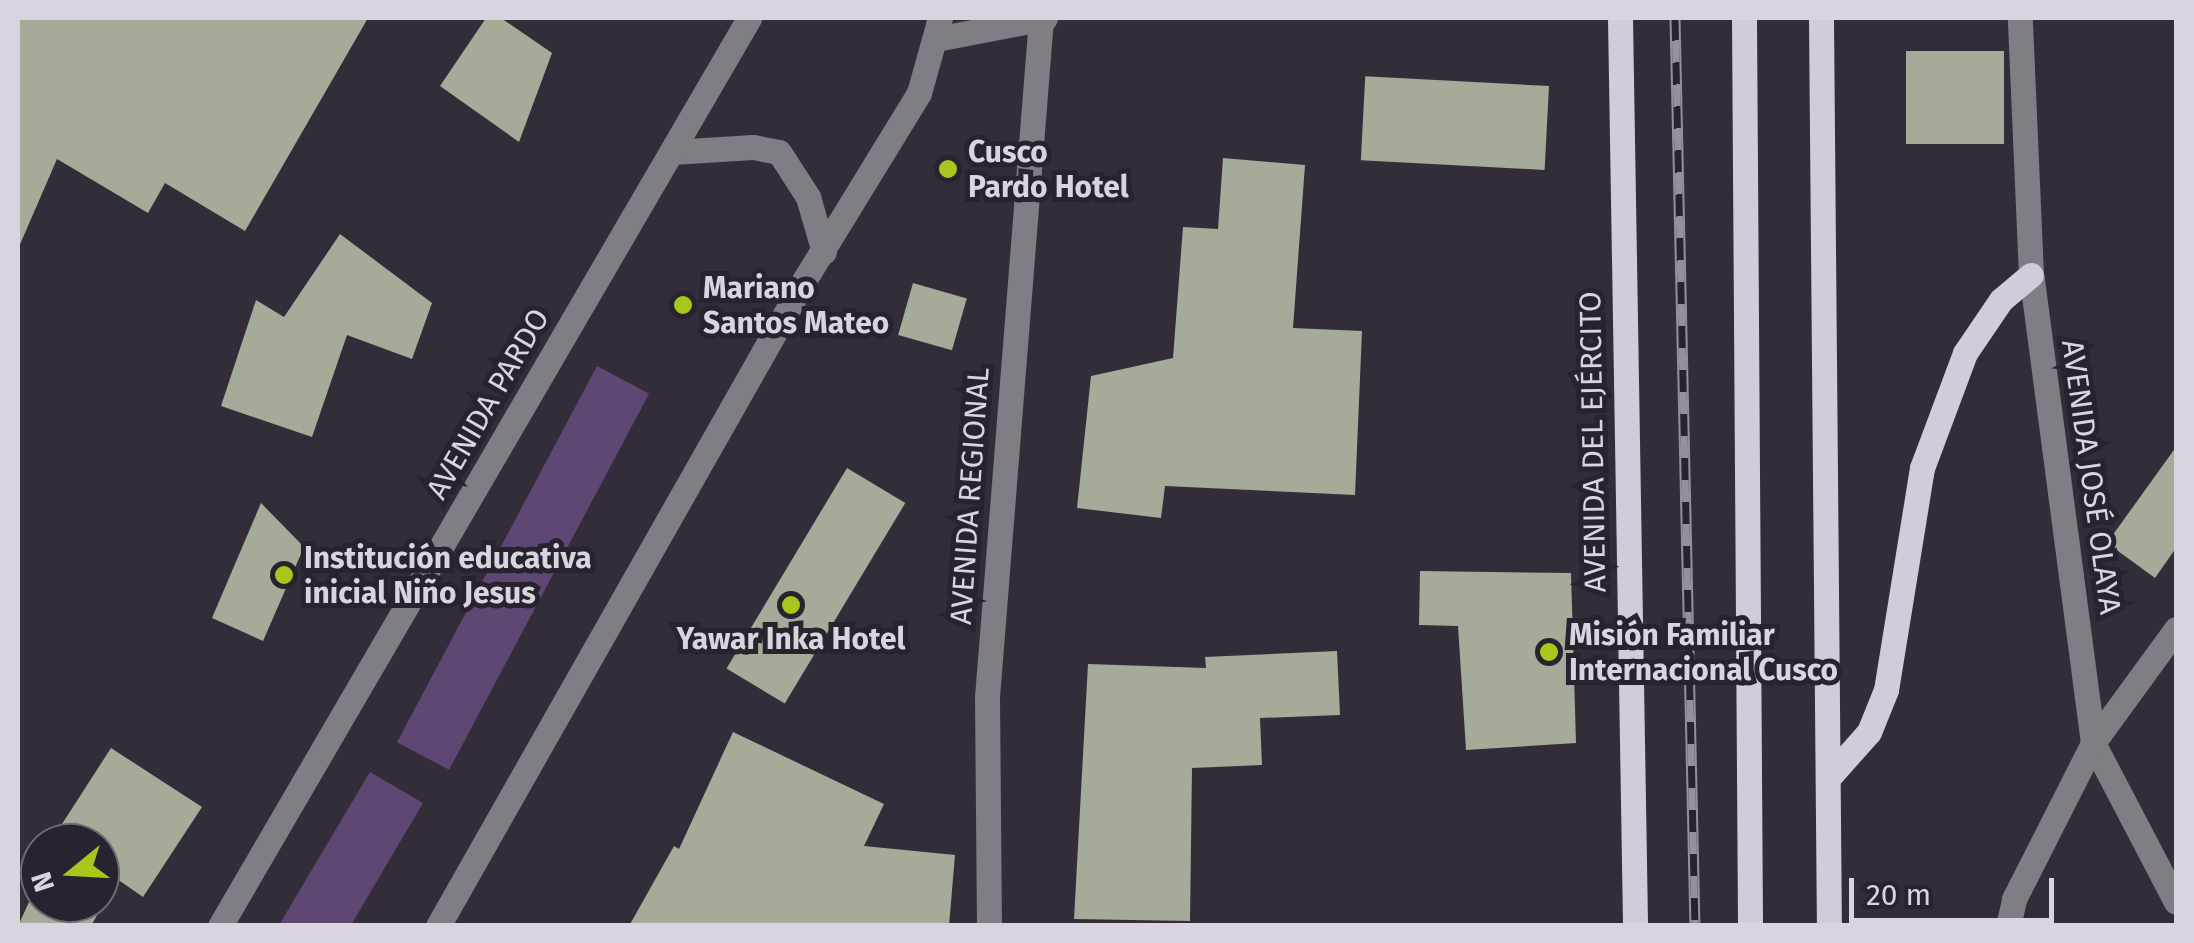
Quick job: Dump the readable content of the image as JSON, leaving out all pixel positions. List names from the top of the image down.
{
  "streets": {
    "main road": ["AVENIDA DEL EJÉRCITO"],
    "street": ["AVENIDA PARDO", "AVENIDA JOSÉ OLAYA", "AVENIDA REGIONAL"]
  },
  "places": [
    "Cusco Pardo Hotel",
    "Mariano Santos Mateo",
    "Institución educativa inicial Niño Jesus",
    "Yawar Inka Hotel",
    "Misión Familiar Internacional Cusco"
  ],
  "scale_bar": "20 m",
  "north": "left"
}
